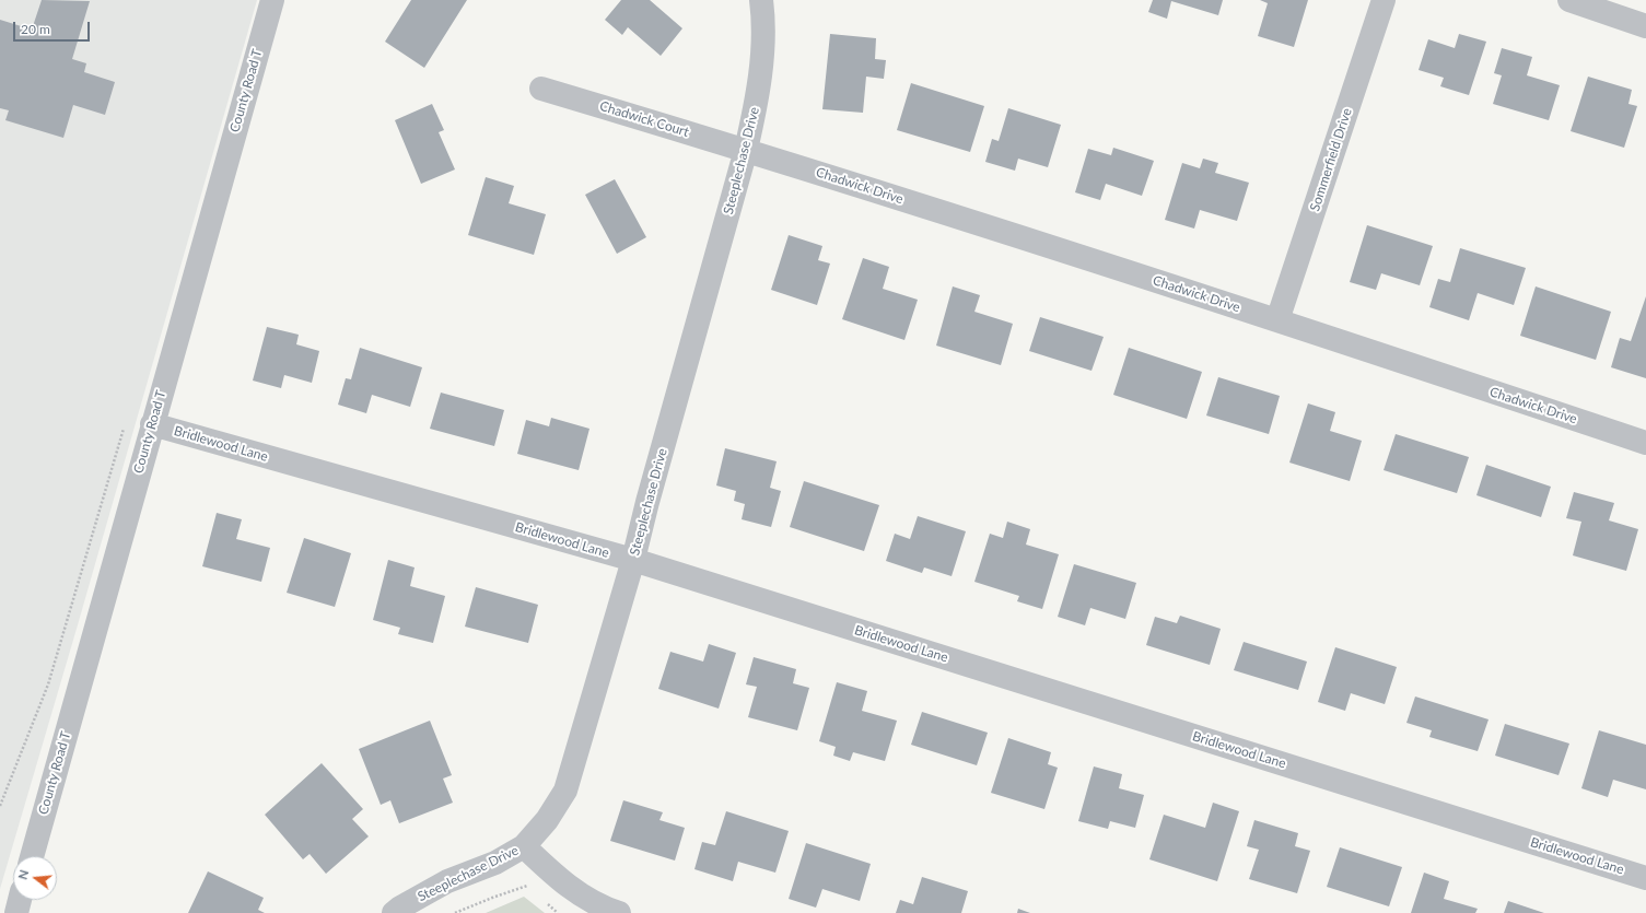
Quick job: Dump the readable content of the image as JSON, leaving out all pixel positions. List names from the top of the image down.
{
  "streets": {
    "street": [
      "County Road T",
      "Chadwick Court",
      "Sommerfield Drive",
      "Steeplechase Drive",
      "Chadwick Drive",
      "Bridlewood Lane"
    ]
  },
  "crossings": [
    ["County Road T", "Bridlewood Lane"],
    ["Chadwick Court", "Steeplechase Drive"],
    ["Chadwick Court", "Chadwick Drive"],
    ["Sommerfield Drive", "Chadwick Drive"],
    ["Steeplechase Drive", "Chadwick Drive"],
    ["Steeplechase Drive", "Bridlewood Lane"]
  ],
  "scale_bar": "20 m",
  "north": "left"
}
